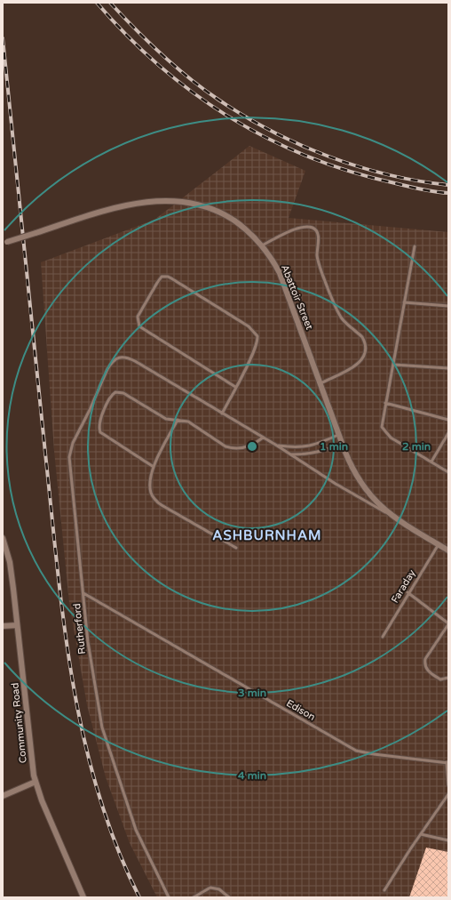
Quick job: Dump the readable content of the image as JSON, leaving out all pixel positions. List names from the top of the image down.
{
  "streets": {
    "street": ["Abattoir Street", "Community Road"],
    "lane": ["Faraday", "Rutherford", "Edison"]
  },
  "crossings": [
    ["Abattoir Street", "Faraday"],
    ["Abattoir Street", "Rutherford"],
    ["Rutherford", "Edison"]
  ],
  "districts": ["ASHBURNHAM"],
  "rings": [
    "1 min",
    "2 min",
    "3 min",
    "4 min"
  ]
}
